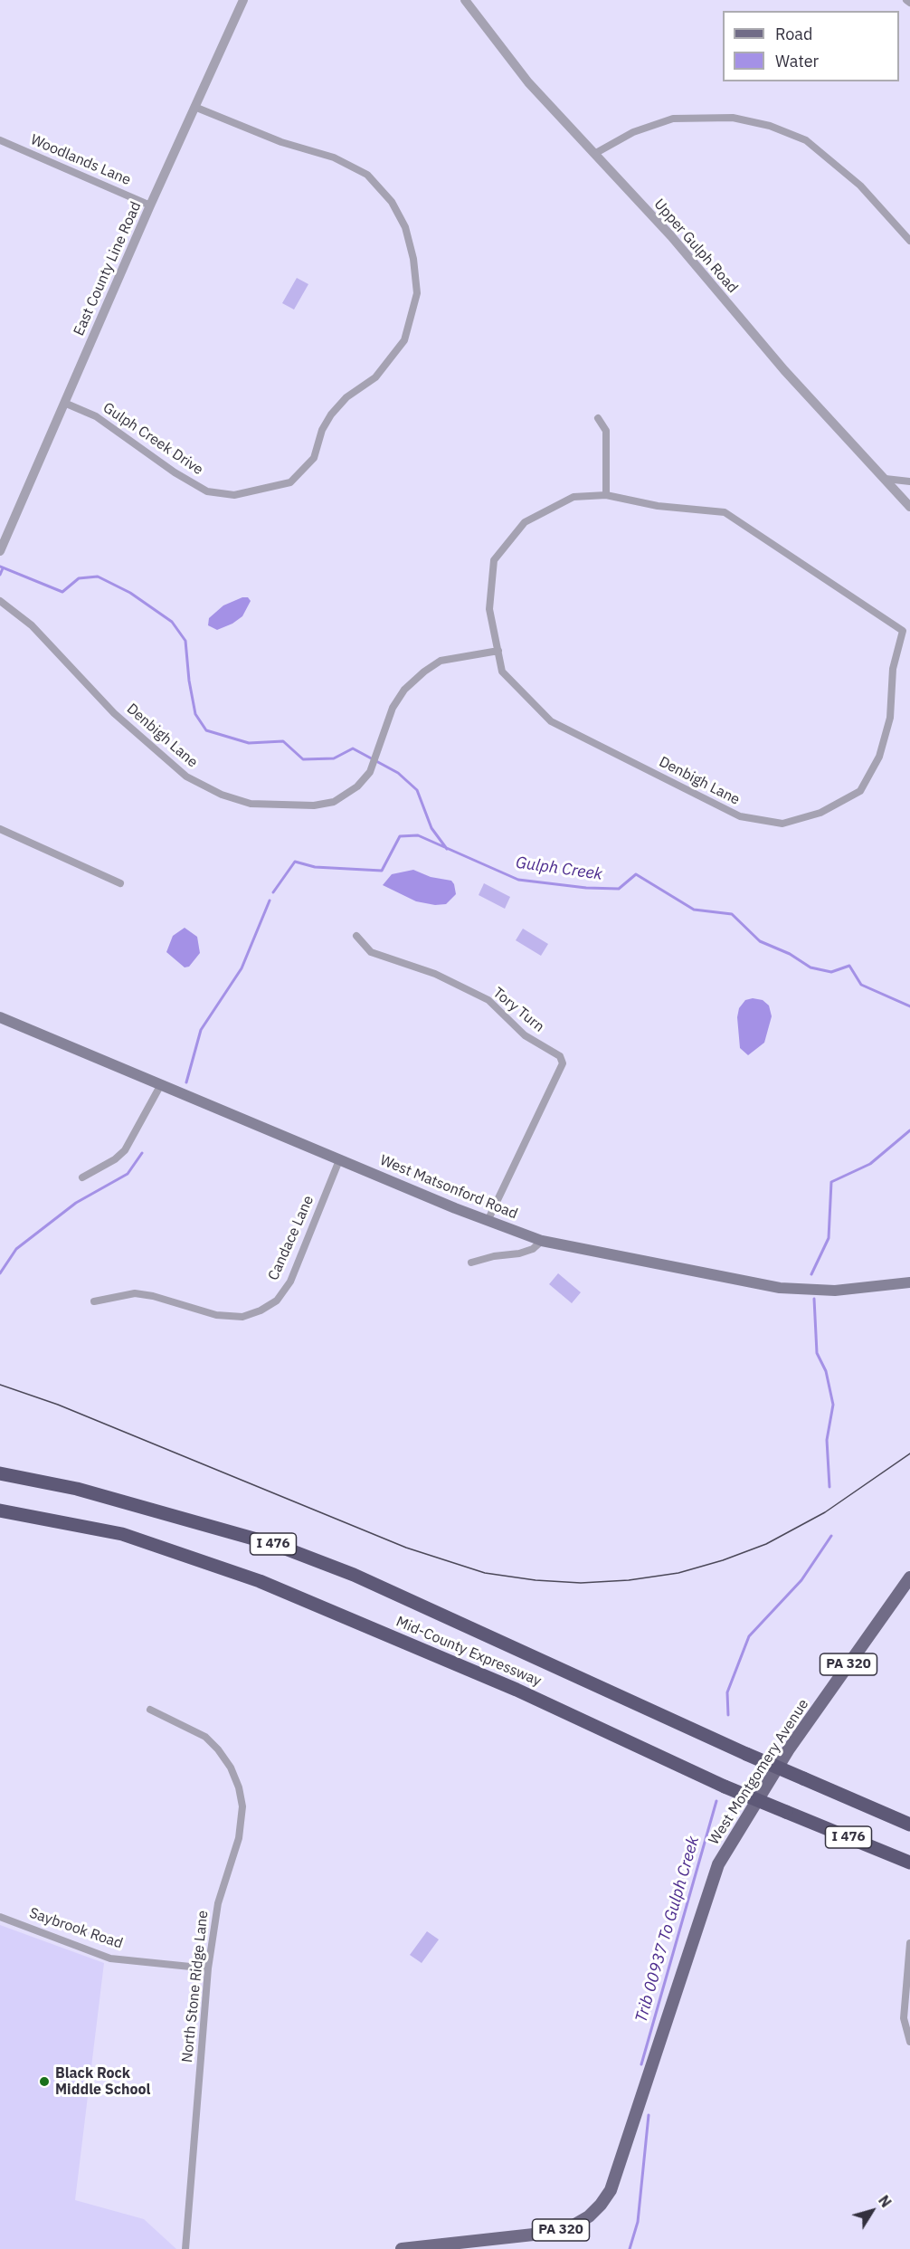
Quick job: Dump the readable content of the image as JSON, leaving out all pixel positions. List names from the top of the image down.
{
  "streets": {
    "highway": ["I 476", "Mid-County Expressway"],
    "main road": ["West Matsonford Road", "PA 320", "West Montgomery Avenue"],
    "street": [
      "Woodlands Lane",
      "Upper Gulph Road",
      "East County Line Road",
      "Gulph Creek Drive",
      "Denbigh Lane",
      "Tory Turn",
      "Candace Lane",
      "Saybrook Road",
      "North Stone Ridge Lane"
    ]
  },
  "crossings": [
    ["Woodlands Lane", "East County Line Road"],
    ["East County Line Road", "Gulph Creek Drive"],
    ["Tory Turn", "West Matsonford Road"],
    ["West Matsonford Road", "Candace Lane"],
    ["Saybrook Road", "North Stone Ridge Lane"]
  ],
  "water": ["Gulph Creek", "Trib 00937 To Gulph Creek"],
  "places": ["Black Rock Middle School"],
  "legend": ["Road", "Water"],
  "north": "top right"
}
